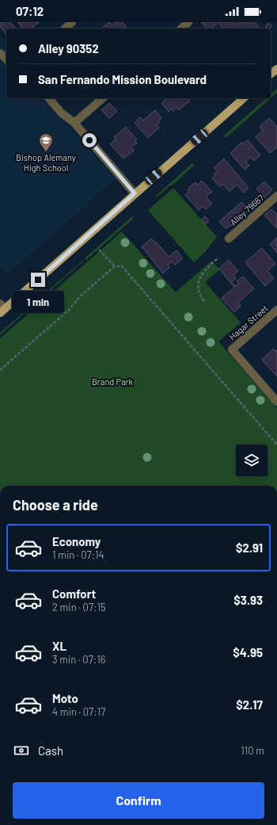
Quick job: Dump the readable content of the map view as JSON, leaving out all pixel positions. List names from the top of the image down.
{
  "streets": {
    "street": ["Alley 79667", "Hagar Street"]
  },
  "parks": ["Brand Park"],
  "places": {
    "school or university": ["Bishop Alemany High School"]
  },
  "page": {
    "status": "07:12",
    "banner": ["Alley 90352", "San Fernando Mission Boulevard"],
    "bubble": "1 min",
    "heading": "Choose a ride",
    "list": [
      {
        "name": "Economy",
        "note": "1 min · 07:14",
        "value": "$2.91"
      },
      {
        "name": "Comfort",
        "note": "2 min · 07:15",
        "value": "$3.93"
      },
      {
        "name": "XL",
        "note": "3 min · 07:16",
        "value": "$4.95"
      },
      {
        "name": "Moto",
        "note": "4 min · 07:17",
        "value": "$2.17"
      }
    ],
    "pay": ["Cash", "110 m"],
    "buttons": "Confirm"
  }
}
